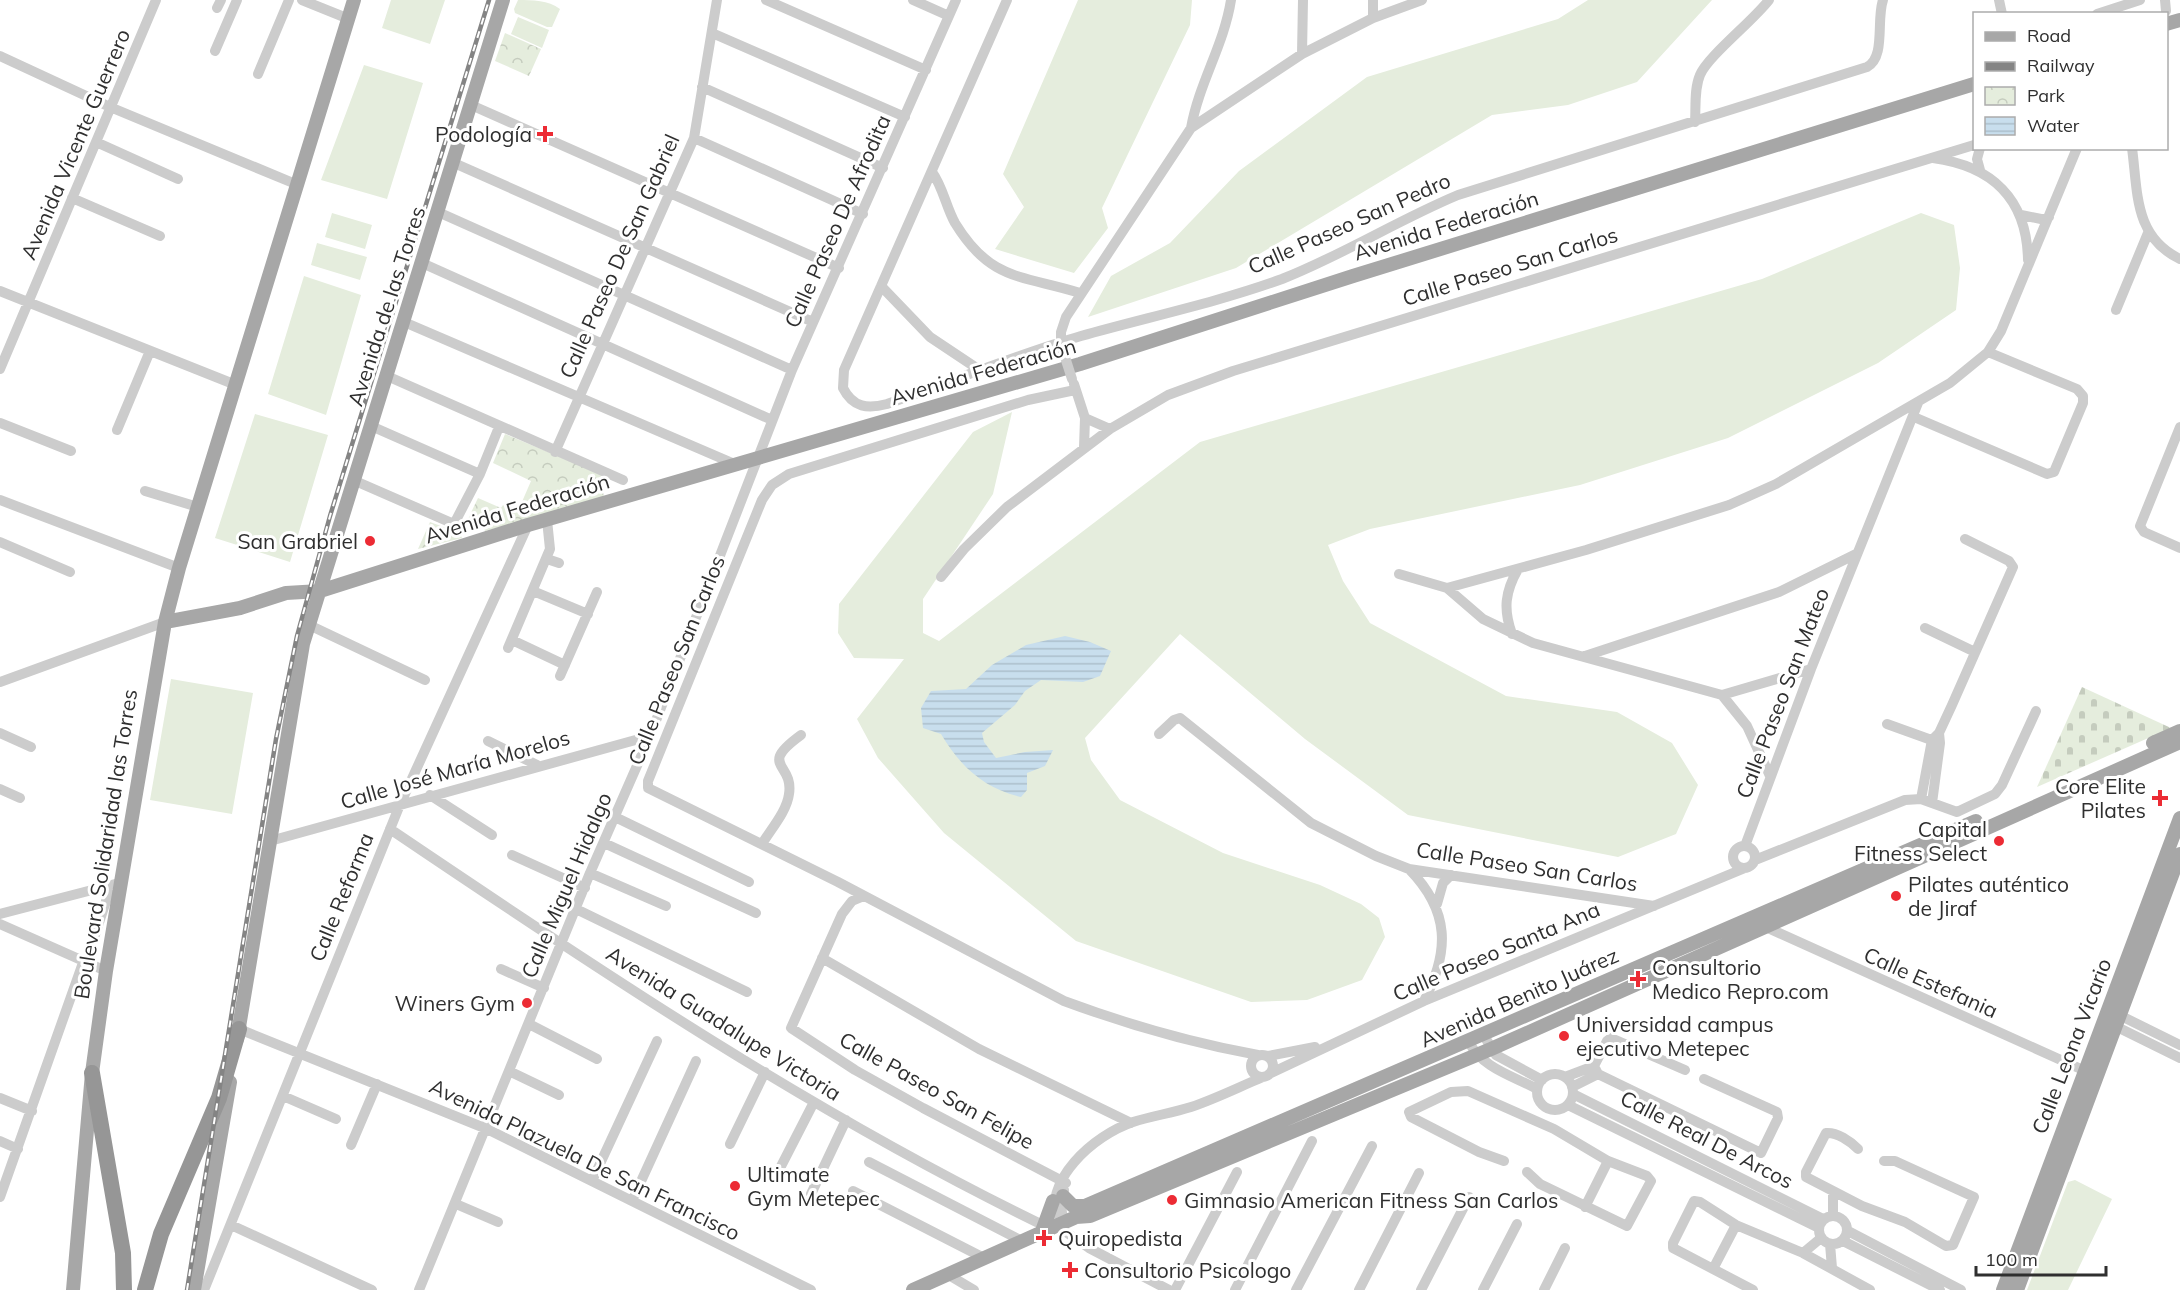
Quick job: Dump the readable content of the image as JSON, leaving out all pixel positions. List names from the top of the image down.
{
  "streets": {
    "highway": ["Boulevard Solidaridad las Torres"],
    "main road": [
      "Avenida Federación",
      "Avenida de las Torres",
      "Avenida Benito Juárez",
      "Calle Leona Vicario"
    ],
    "street": [
      "Avenida Vicente Guerrero",
      "Calle Paseo De Afrodita",
      "Calle Paseo San Pedro",
      "Calle Paseo De San Gabriel",
      "Calle Paseo San Carlos",
      "Calle Paseo San Mateo",
      "Calle José María Morelos",
      "Calle Miguel Hidalgo",
      "Calle Reforma",
      "Calle Paseo Santa Ana",
      "Calle Estefania",
      "Avenida Guadalupe Victoria",
      "Calle Paseo San Felipe",
      "Calle Real De Arcos",
      "Avenida Plazuela De San Francisco"
    ]
  },
  "crossings": [
    ["Calle Paseo De Afrodita", "Avenida Federación"],
    ["Calle Paseo De Afrodita", "Calle Miguel Hidalgo"],
    ["Avenida Federación", "Avenida de las Torres"],
    ["Avenida Federación", "Boulevard Solidaridad las Torres"],
    ["Avenida Federación", "Calle Miguel Hidalgo"],
    ["Avenida Federación", "Calle Reforma"],
    ["Calle Paseo San Carlos", "Calle Paseo Santa Ana"],
    ["Calle Paseo San Mateo", "Calle Paseo Santa Ana"],
    ["Calle José María Morelos", "Calle Miguel Hidalgo"],
    ["Calle José María Morelos", "Calle Reforma"],
    ["Calle Miguel Hidalgo", "Avenida Guadalupe Victoria"],
    ["Calle Miguel Hidalgo", "Avenida Plazuela De San Francisco"],
    ["Calle Reforma", "Avenida Guadalupe Victoria"],
    ["Calle Reforma", "Avenida Plazuela De San Francisco"],
    ["Calle Paseo Santa Ana", "Calle Paseo San Felipe"],
    ["Calle Estefania", "Avenida Benito Juárez"],
    ["Calle Estefania", "Calle Leona Vicario"],
    ["Avenida Benito Juárez", "Avenida Guadalupe Victoria"]
  ],
  "places": {
    "health": [
      "Podología",
      "Core Elite Pilates",
      "Consultorio Medico Repro.com",
      "Quiropedista",
      "Consultorio Psicologo"
    ],
    "other": [
      "San Grabriel",
      "Capital Fitness Select",
      "Pilates auténtico de Jiraf",
      "Winers Gym",
      "Universidad campus ejecutivo Metepec",
      "Ultimate Gym Metepec",
      "Gimnasio American Fitness San Carlos"
    ]
  },
  "legend": [
    "Road",
    "Railway",
    "Park",
    "Water"
  ],
  "scale_bar": "100 m"
}
